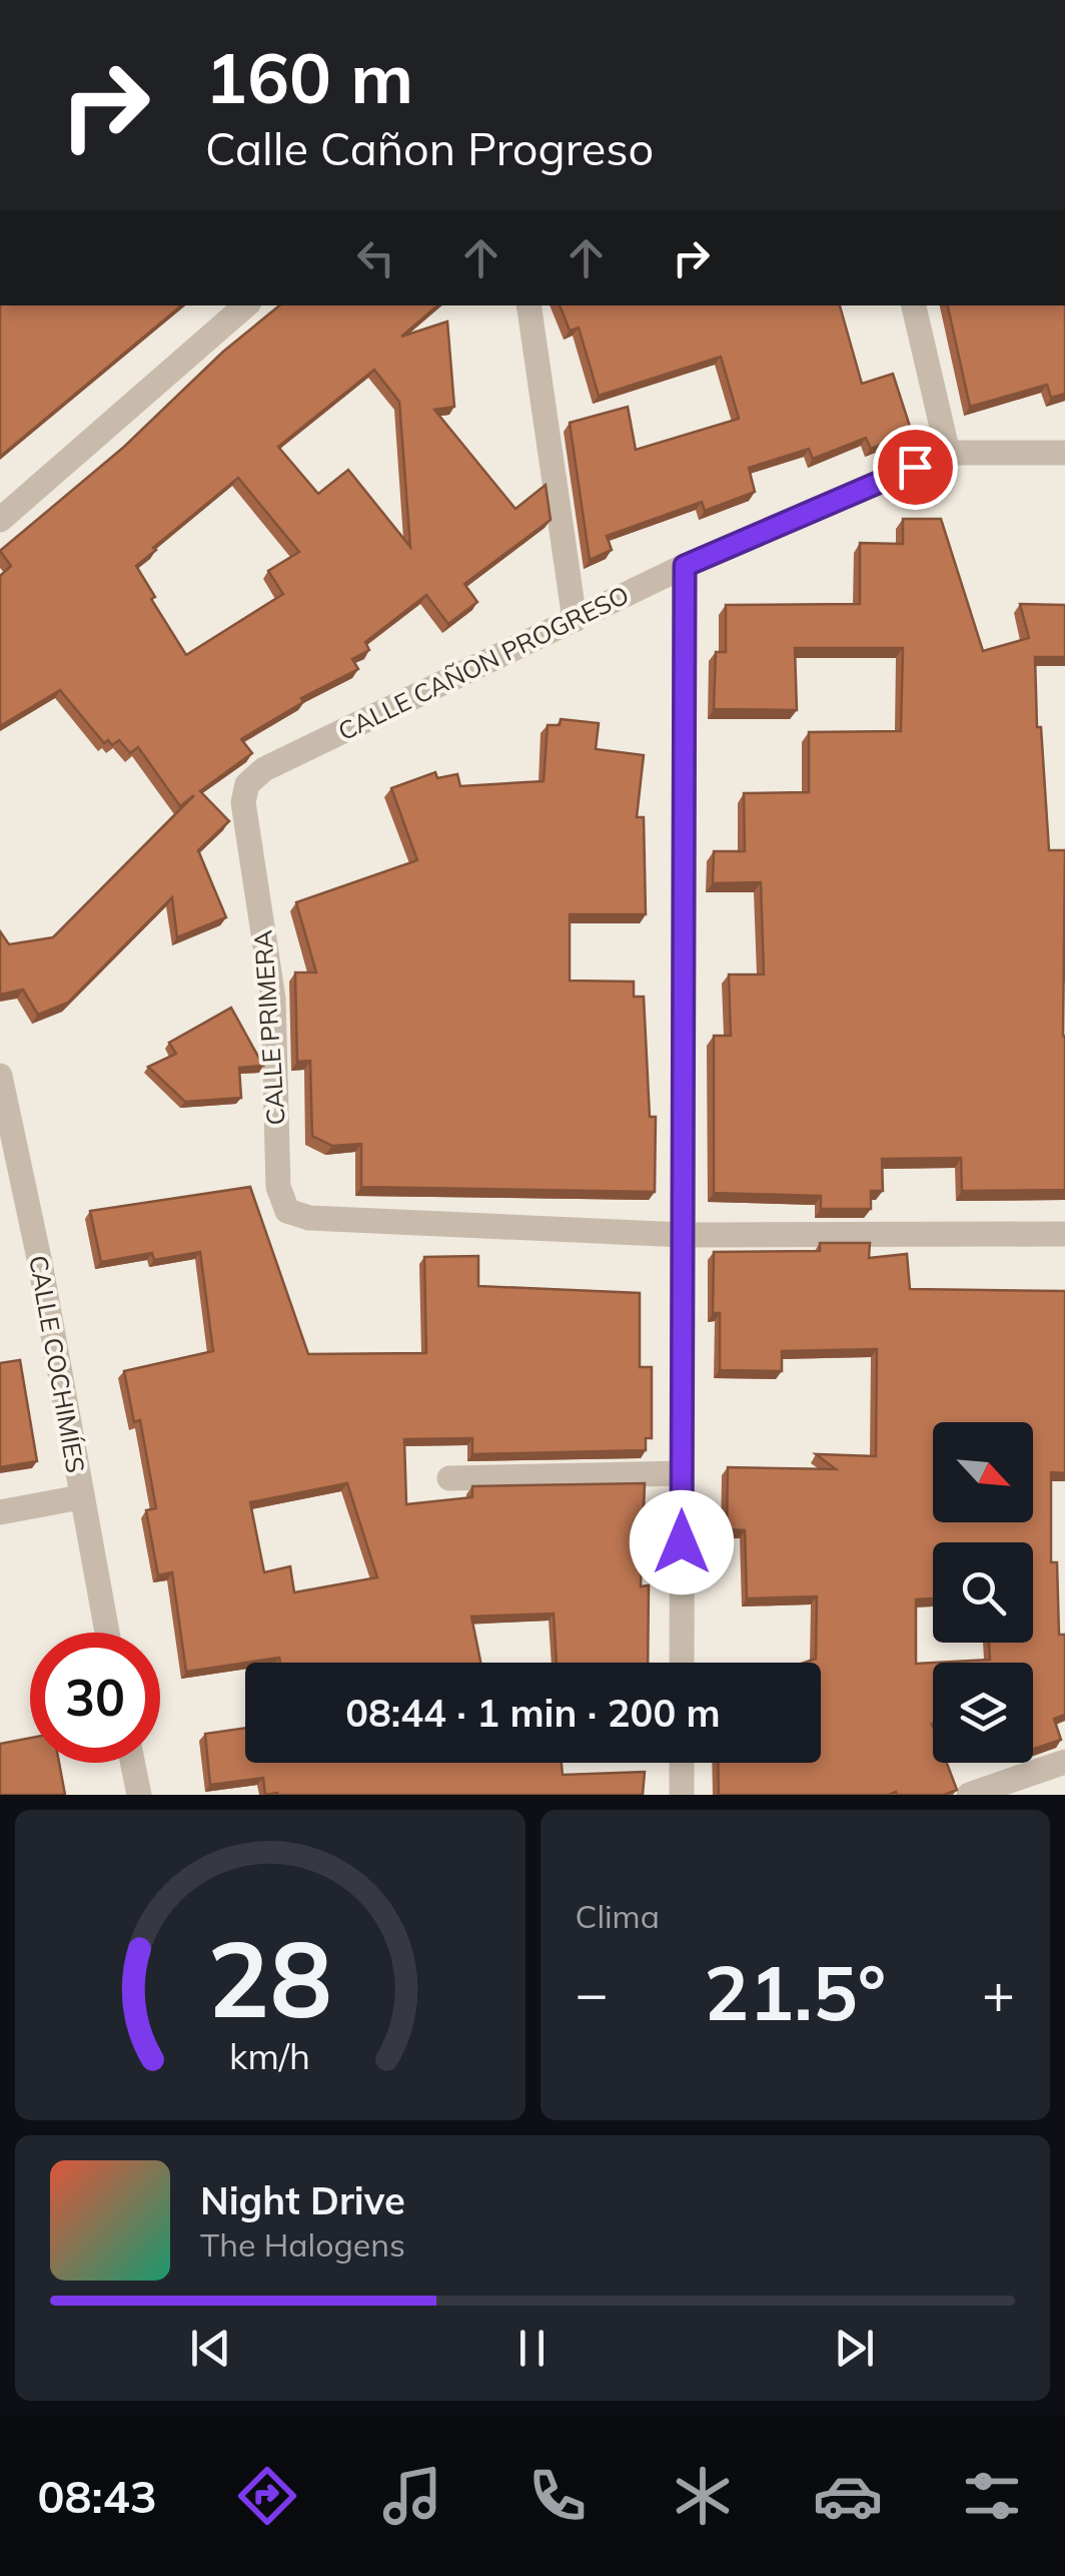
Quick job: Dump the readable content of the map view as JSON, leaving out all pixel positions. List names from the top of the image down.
{
  "streets": {
    "street": ["CALLE CAÑON PROGRESO", "CALLE PRIMERA", "CALLE COCHIMÍES"]
  },
  "crossings": [
    ["CALLE CAÑON PROGRESO", "CALLE PRIMERA"]
  ],
  "north": "bottom right",
  "page": {
    "turn": ["160 m", "Calle Cañon Progreso"],
    "limit": "30",
    "trip": "08:44 · 1 min · 200 m",
    "tile": "Clima",
    "heat": ["−", "21.5°", "+"],
    "song": ["Night Drive", "The Halogens"],
    "tabs": "08:43",
    "gauge": ["28", "km/h"]
  }
}
